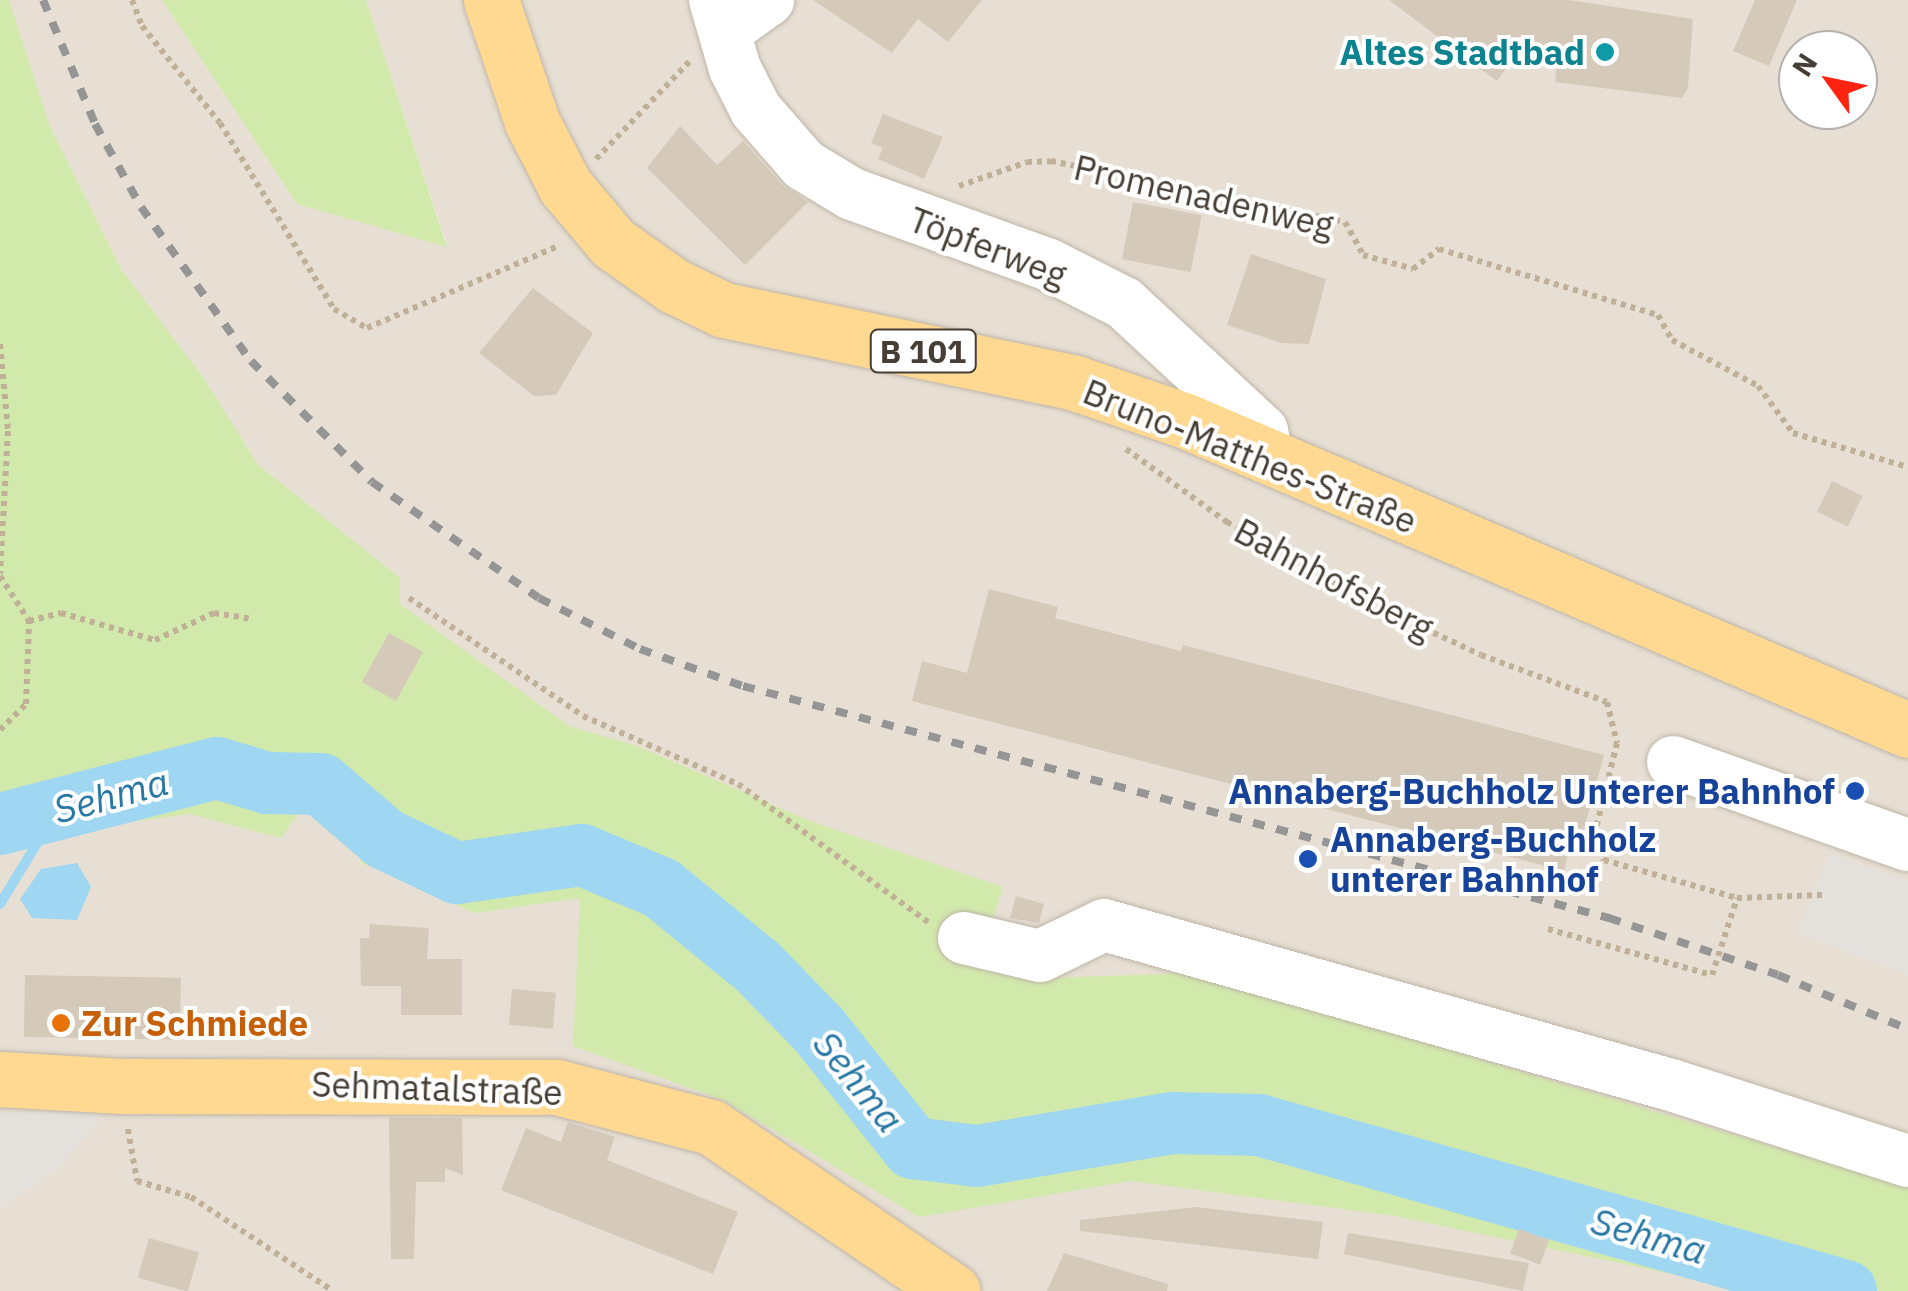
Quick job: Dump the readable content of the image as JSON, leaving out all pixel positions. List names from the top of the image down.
{
  "streets": {
    "main road": ["B 101", "Bruno-Matthes-Straße", "Sehmatalstraße"],
    "street": ["Töpferweg"],
    "path": ["Promenadenweg", "Bahnhofsberg"]
  },
  "crossings": [
    ["Promenadenweg", "Töpferweg"],
    ["Töpferweg", "Bruno-Matthes-Straße"],
    ["Bruno-Matthes-Straße", "Bahnhofsberg"]
  ],
  "water": ["Sehma"],
  "places": [
    "Altes Stadtbad",
    "Annaberg-Buchholz Unterer Bahnhof",
    "Annaberg-Buchholz unterer Bahnhof",
    "Zur Schmiede"
  ],
  "north": "top left"
}
